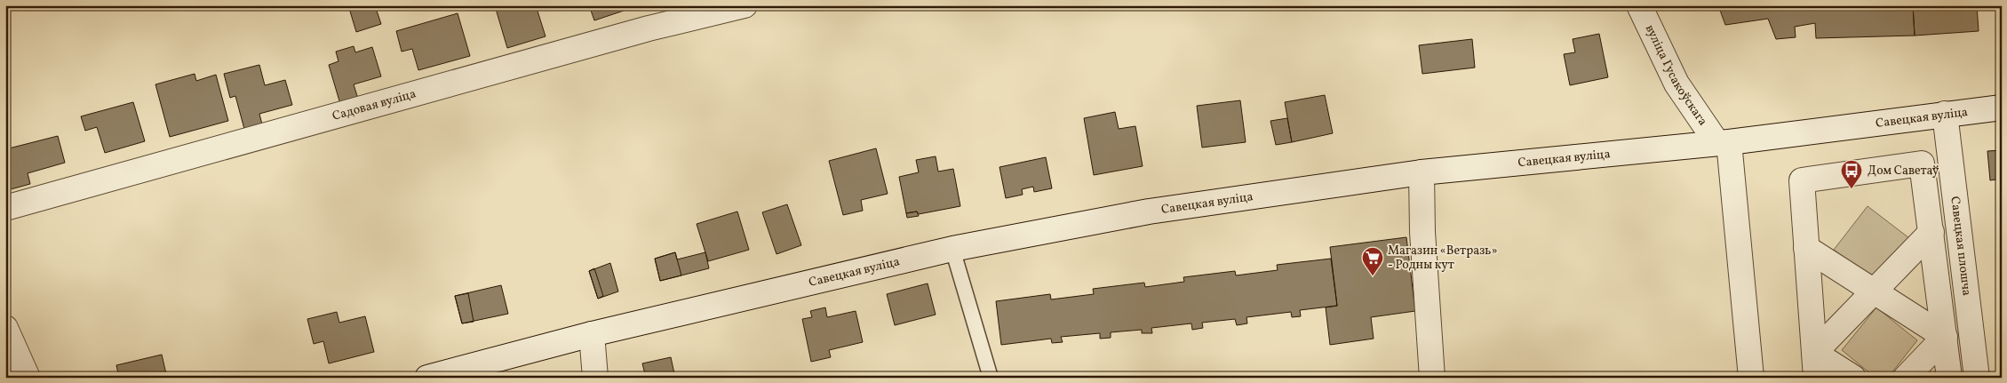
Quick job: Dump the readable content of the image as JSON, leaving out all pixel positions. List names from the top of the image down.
{
  "streets": {
    "street": [
      "вуліца Гусакоўскага",
      "Садовая вуліца",
      "Савецкая вуліца",
      "Савецкая плошча"
    ]
  },
  "crossings": [
    ["вуліца Гусакоўскага", "Савецкая вуліца"],
    ["Савецкая вуліца", "Савецкая плошча"]
  ],
  "places": {
    "bus stop": ["Дом Саветаў"],
    "supermarket": ["Магазин «Ветразь» - Родны кут"]
  }
}
